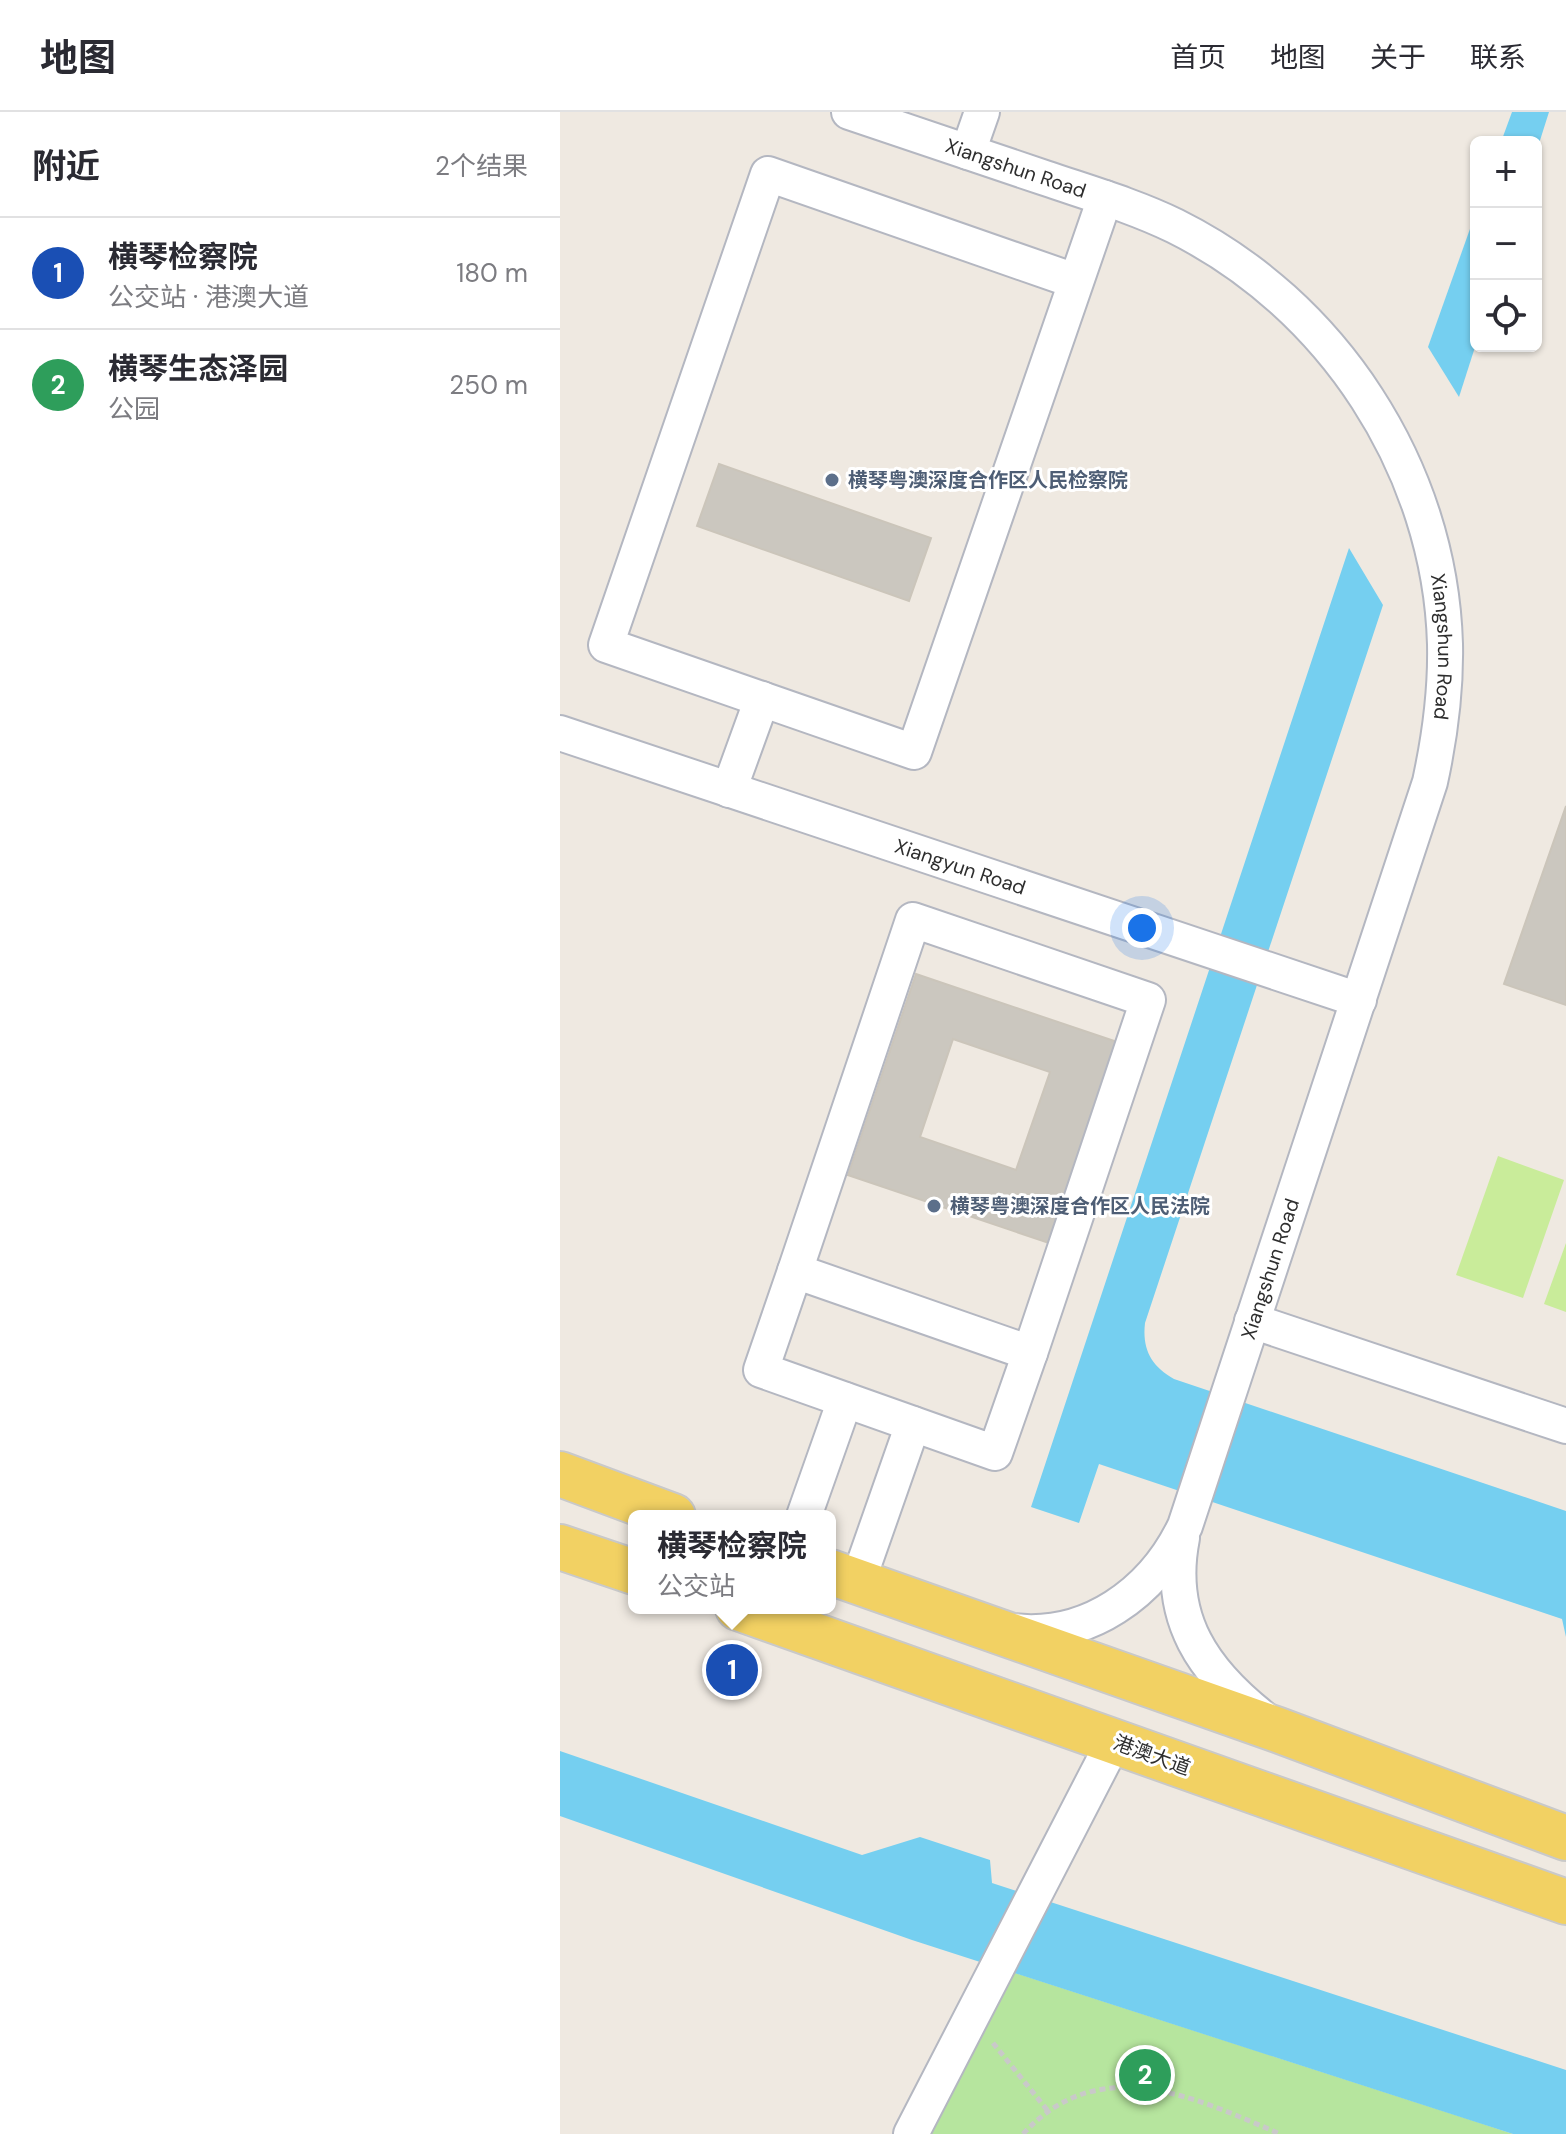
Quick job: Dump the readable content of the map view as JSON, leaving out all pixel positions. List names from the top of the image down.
{
  "streets": {
    "main road": ["港澳大道"],
    "street": ["Xiangshun Road", "Xiangyun Road"]
  },
  "crossings": [
    ["Xiangshun Road", "Xiangyun Road"]
  ],
  "places": ["横琴粤澳深度合作区人民检察院", "横琴粤澳深度合作区人民法院"],
  "page": {
    "header": "地图",
    "nav": [
      "首页",
      "地图",
      "关于",
      "联系"
    ],
    "heading": ["附近", "2个结果"],
    "map_buttons": ["+", "−"],
    "list": [
      {
        "mark": "1",
        "name": "横琴检察院",
        "note": "公交站 · 港澳大道",
        "value": "180 m"
      },
      {
        "mark": "2",
        "name": "横琴生态泽园",
        "note": "公园",
        "value": "250 m"
      }
    ],
    "popup": ["横琴检察院", "公交站"],
    "pins": ["1", "2"]
  }
}
